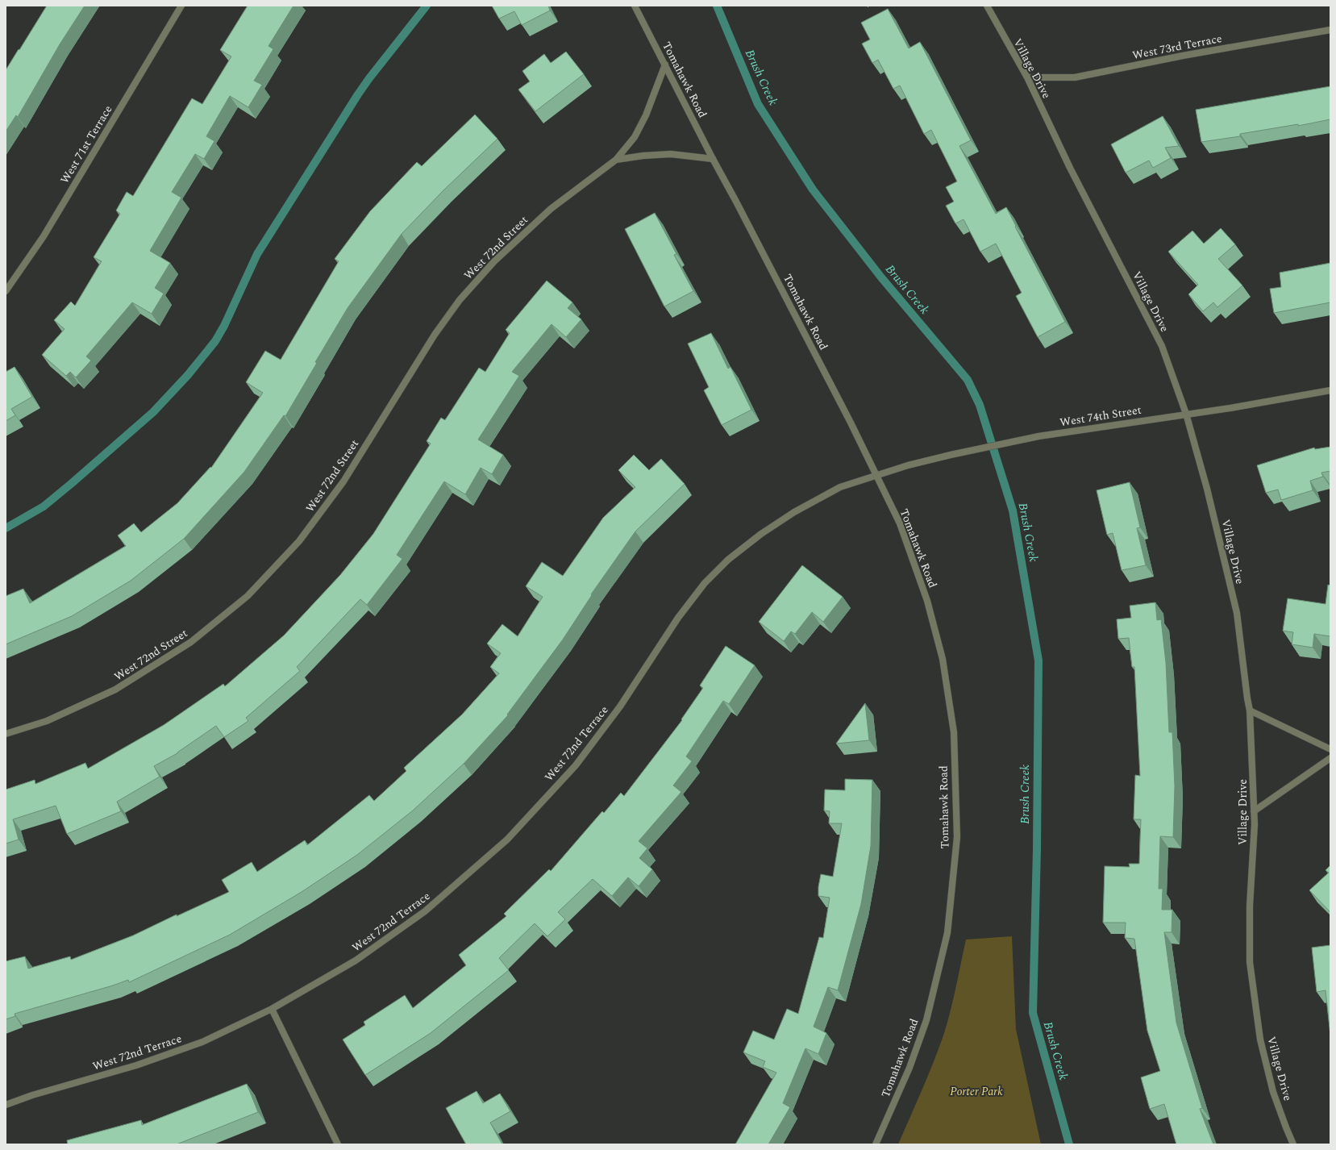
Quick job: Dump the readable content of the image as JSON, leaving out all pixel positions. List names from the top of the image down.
{
  "streets": {
    "street": [
      "West 73rd Terrace",
      "Village Drive",
      "Tomahawk Road",
      "West 71st Terrace",
      "West 72nd Street",
      "West 74th Street",
      "West 72nd Terrace"
    ]
  },
  "crossings": [
    ["West 73rd Terrace", "Village Drive"],
    ["Village Drive", "West 74th Street"],
    ["Tomahawk Road", "West 72nd Street"],
    ["Tomahawk Road", "West 74th Street"],
    ["Tomahawk Road", "West 72nd Terrace"],
    ["West 74th Street", "West 72nd Terrace"]
  ],
  "water": ["Brush Creek"],
  "parks": ["Porter Park"]
}
